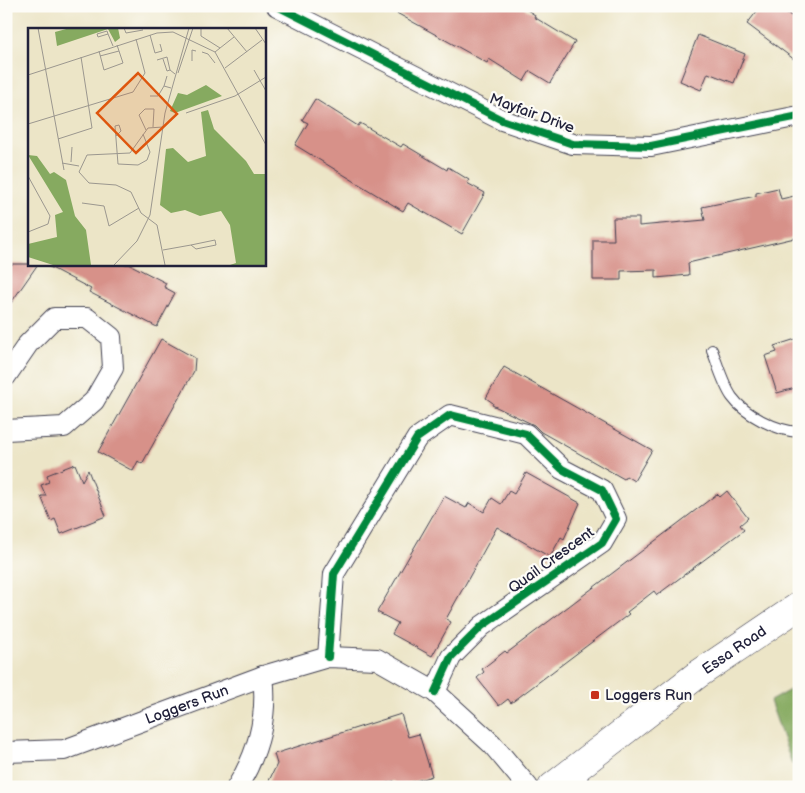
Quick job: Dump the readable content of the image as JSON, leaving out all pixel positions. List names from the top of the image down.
{
  "streets": {
    "main road": ["Essa Road"],
    "street": ["Mayfair Drive", "Quail Crescent", "Loggers Run"]
  },
  "crossings": [
    ["Quail Crescent", "Loggers Run"]
  ],
  "places": {
    "transit": ["Loggers Run"]
  }
}
